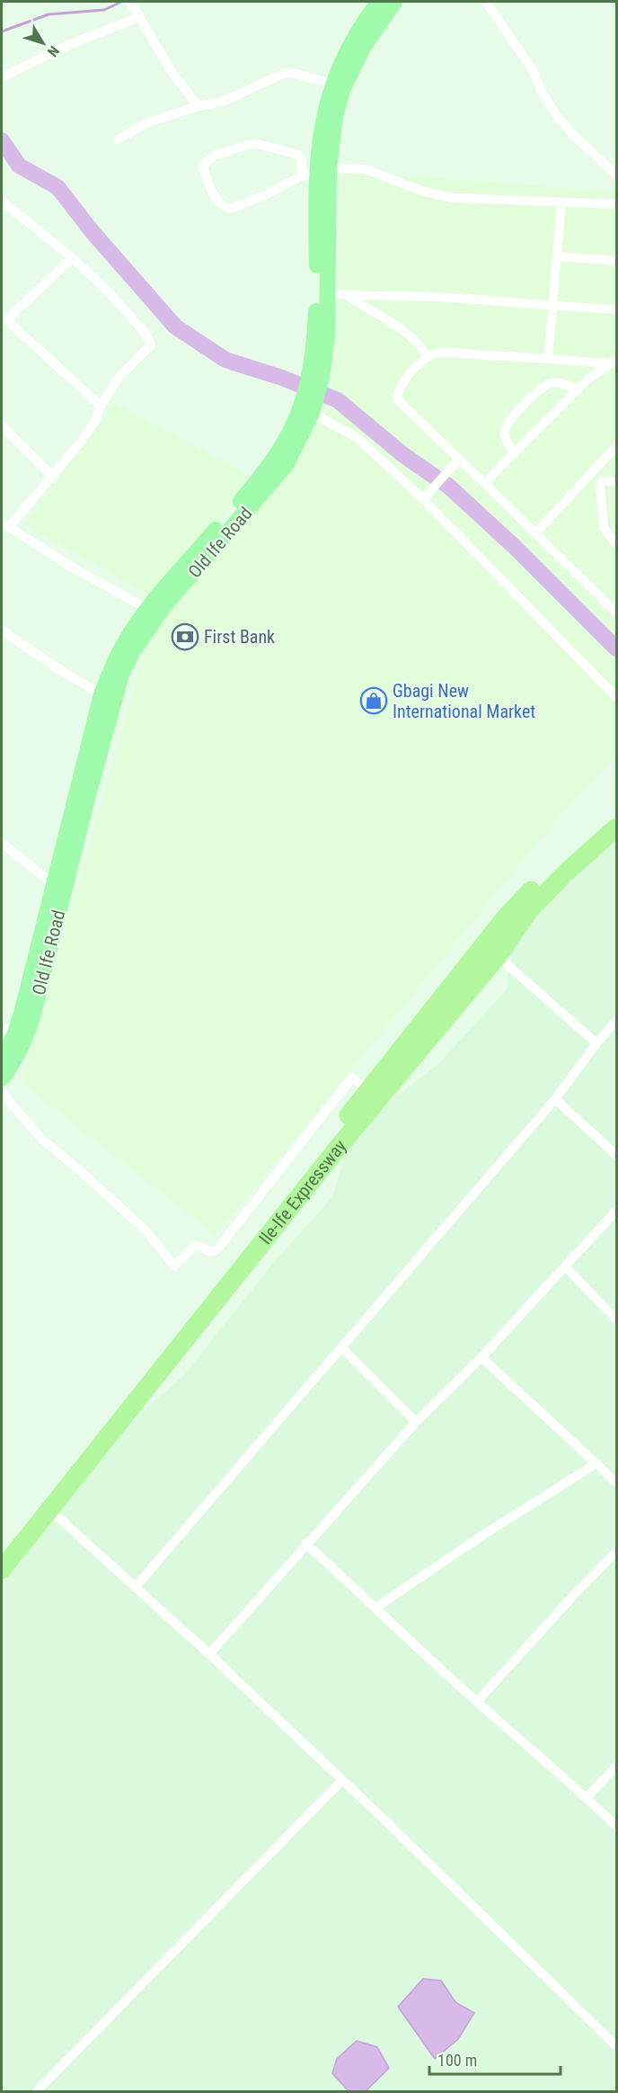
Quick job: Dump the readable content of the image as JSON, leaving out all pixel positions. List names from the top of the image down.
{
  "streets": {
    "highway": ["Ile-Ife Expressway"],
    "main road": ["Old Ife Road"]
  },
  "places": {
    "bank": ["First Bank"],
    "shop": ["Gbagi New International Market"]
  },
  "scale_bar": "100 m",
  "north": "bottom right"
}
